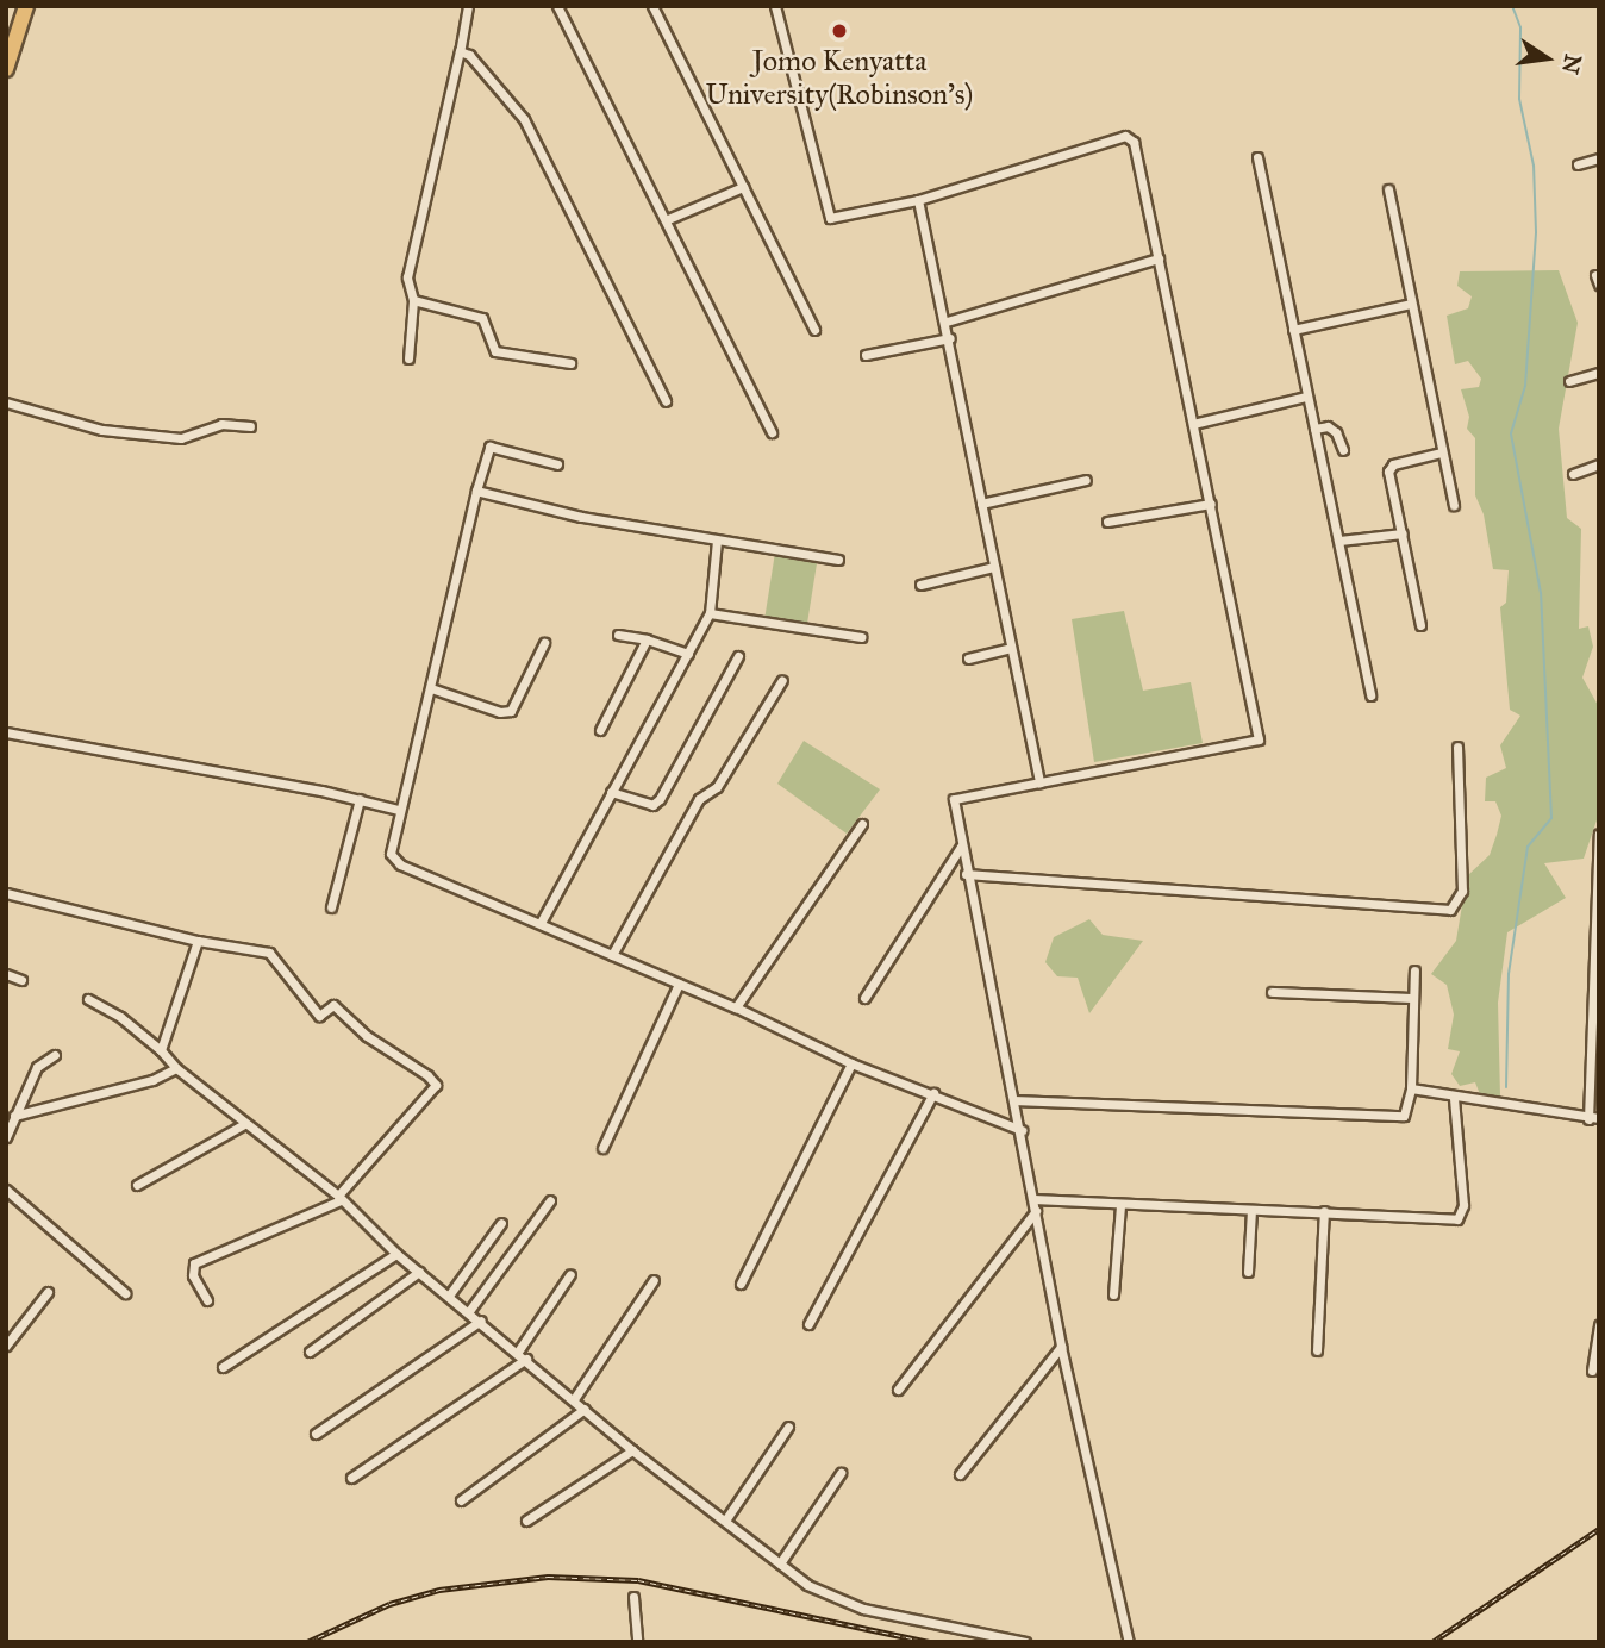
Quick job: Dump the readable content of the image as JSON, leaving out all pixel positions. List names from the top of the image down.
{
  "places": ["Jomo Kenyatta University(Robinson's)"],
  "north": "right"
}
